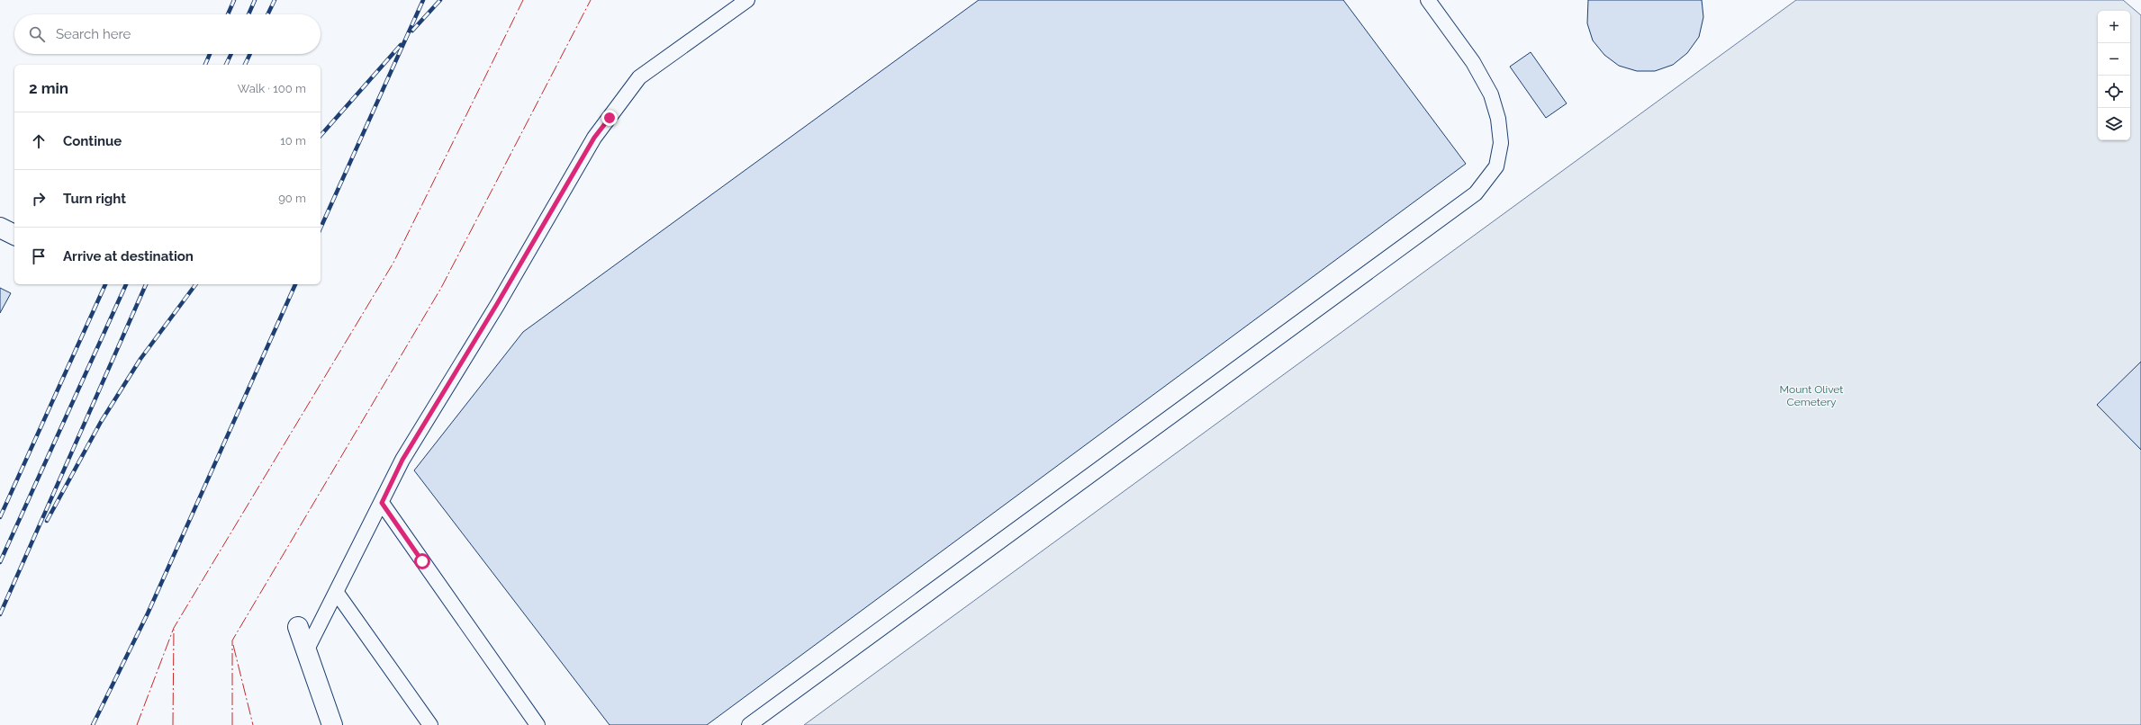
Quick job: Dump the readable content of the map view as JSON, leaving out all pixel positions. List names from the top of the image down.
{
  "parks": ["Mount Olivet Cemetery"],
  "page": {
    "map_buttons": ["+", "−"],
    "search": "Search here",
    "heading": ["2 min", "Walk · 100 m"],
    "list": [
      ["Continue", "10 m"],
      ["Turn right", "90 m"],
      "Arrive at destination"
    ]
  }
}
